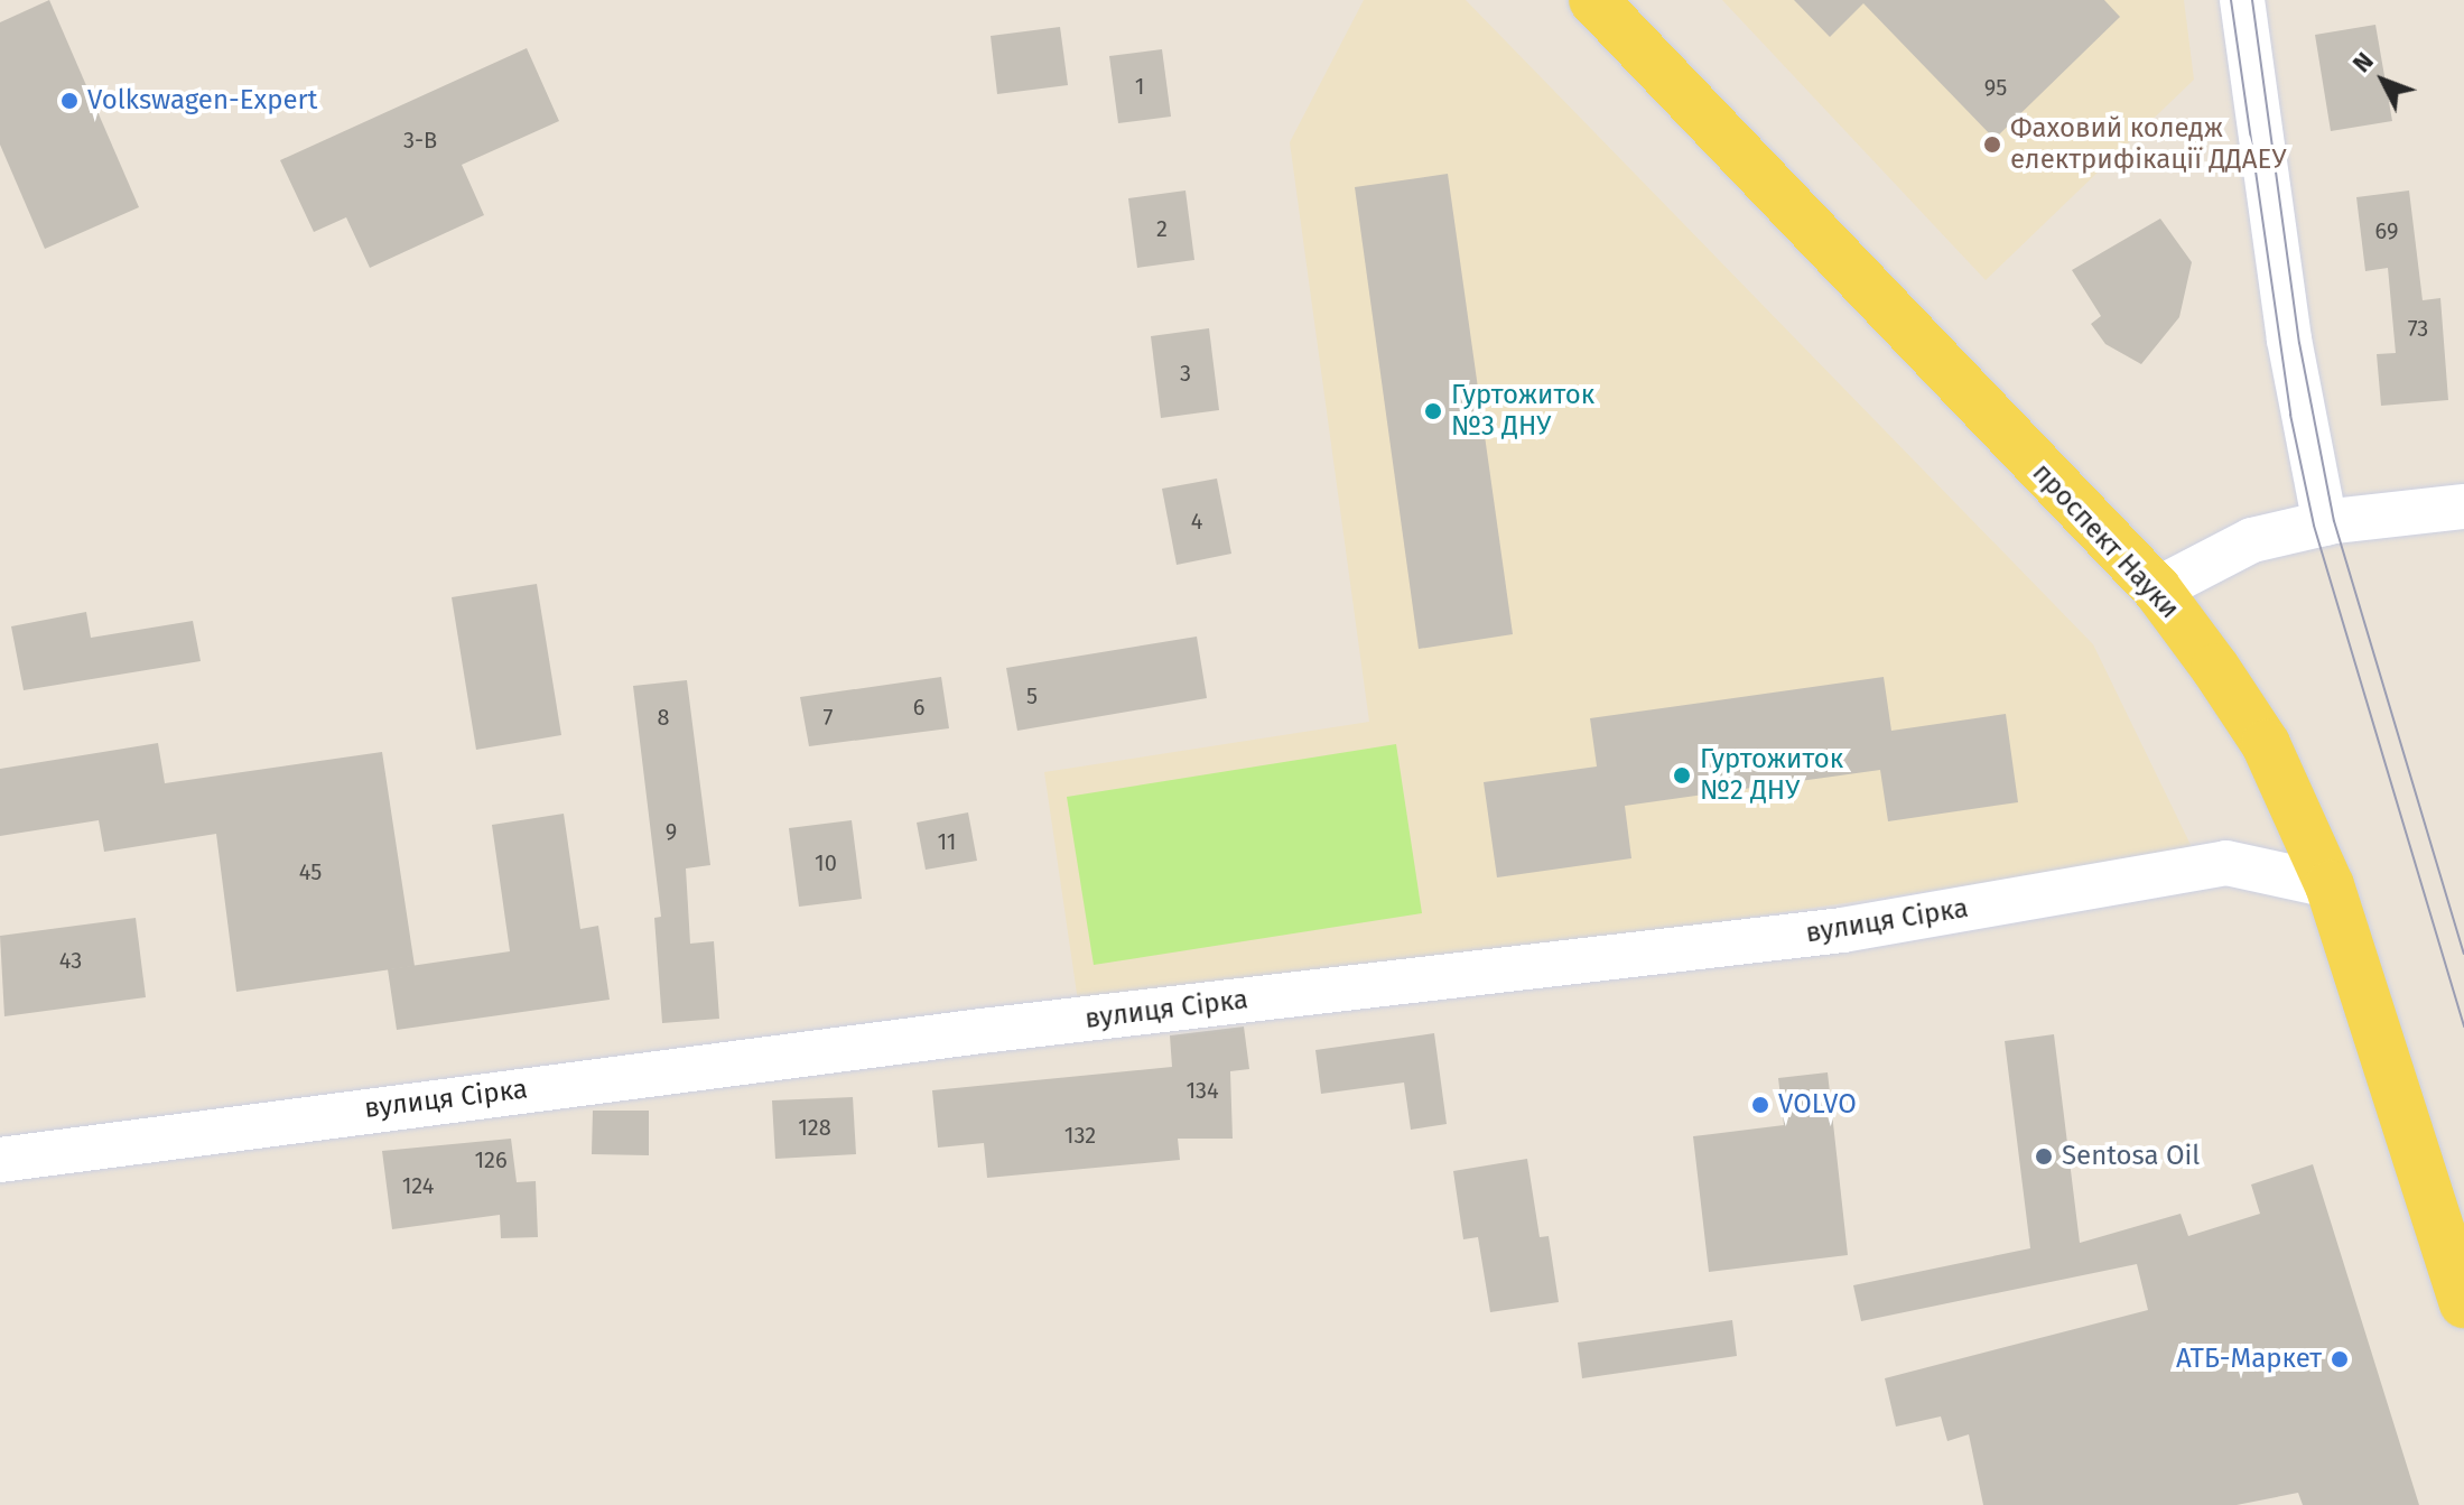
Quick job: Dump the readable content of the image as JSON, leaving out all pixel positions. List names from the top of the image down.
{
  "streets": {
    "main road": ["проспект Науки"],
    "street": ["вулиця Сірка"]
  },
  "crossings": [
    ["проспект Науки", "вулиця Сірка"]
  ],
  "places": [
    "Volkswagen-Expert",
    "Фаховий коледж електрифікації ДДАЕУ",
    "Гуртожиток №3 ДНУ",
    "Гуртожиток №2 ДНУ",
    "VOLVO",
    "Sentosa Oil",
    "АТБ-Маркет"
  ],
  "house_numbers": [
    "1",
    "95",
    "3-В",
    "2",
    "69",
    "73",
    "3",
    "4",
    "5",
    "6",
    "8",
    "7",
    "9",
    "11",
    "10",
    "45",
    "43",
    "134",
    "128",
    "132",
    "126",
    "124"
  ],
  "north": "top left"
}
